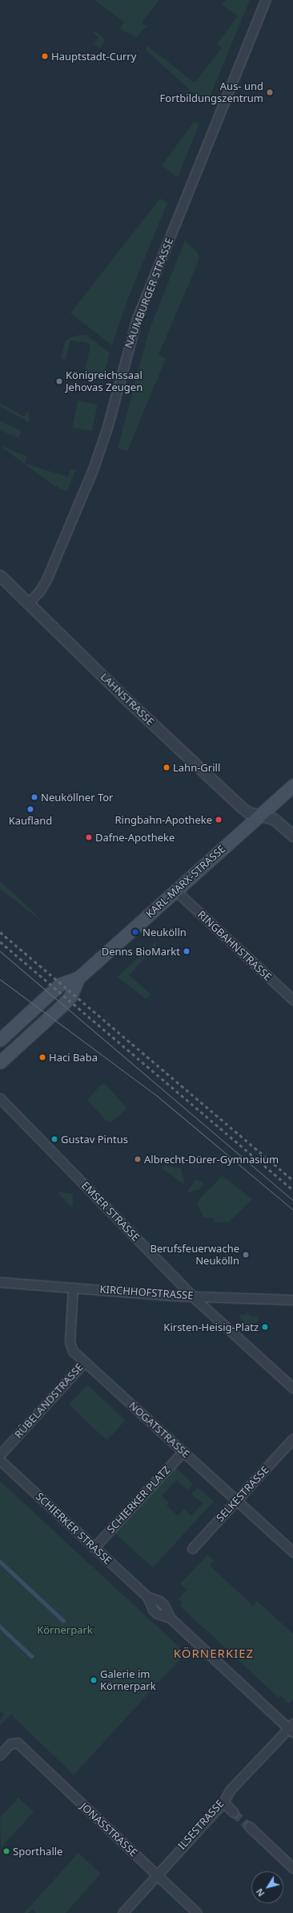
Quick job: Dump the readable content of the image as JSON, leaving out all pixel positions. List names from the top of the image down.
{
  "streets": {
    "main road": ["KARL-MARX-STRASSE"],
    "street": [
      "NAUMBURGER STRASSE",
      "LAHNSTRASSE",
      "RINGBAHNSTRASSE",
      "EMSER STRASSE",
      "KIRCHHOFSTRASSE",
      "RÜBELANDSTRASSE",
      "NOGATSTRASSE",
      "SELKESTRASSE",
      "SCHIERKER PLATZ",
      "SCHIERKER STRASSE",
      "ILSESTRASSE",
      "JONASSTRASSE"
    ]
  },
  "crossings": [
    ["NAUMBURGER STRASSE", "LAHNSTRASSE"],
    ["LAHNSTRASSE", "KARL-MARX-STRASSE"],
    ["KARL-MARX-STRASSE", "RINGBAHNSTRASSE"],
    ["EMSER STRASSE", "KIRCHHOFSTRASSE"],
    ["KIRCHHOFSTRASSE", "NOGATSTRASSE"],
    ["RÜBELANDSTRASSE", "NOGATSTRASSE"],
    ["NOGATSTRASSE", "SELKESTRASSE"],
    ["NOGATSTRASSE", "SCHIERKER PLATZ"],
    ["SCHIERKER PLATZ", "SCHIERKER STRASSE"],
    ["SCHIERKER STRASSE", "ILSESTRASSE"],
    ["ILSESTRASSE", "JONASSTRASSE"]
  ],
  "districts": ["KÖRNERKIEZ"],
  "parks": ["Körnerpark"],
  "places": [
    "Hauptstadt-Curry",
    "Aus- und Fortbildungszentrum",
    "Königreichssaal Jehovas Zeugen",
    "Lahn-Grill",
    "Neuköllner Tor",
    "Kaufland",
    "Ringbahn-Apotheke",
    "Dafne-Apotheke",
    "Neukölln",
    "Denns BioMarkt",
    "Haci Baba",
    "Gustav Pintus",
    "Albrecht-Dürer-Gymnasium",
    "Berufsfeuerwache Neukölln",
    "Kirsten-Heisig-Platz",
    "Galerie im Körnerpark",
    "Sporthalle"
  ],
  "north": "bottom left"
}
